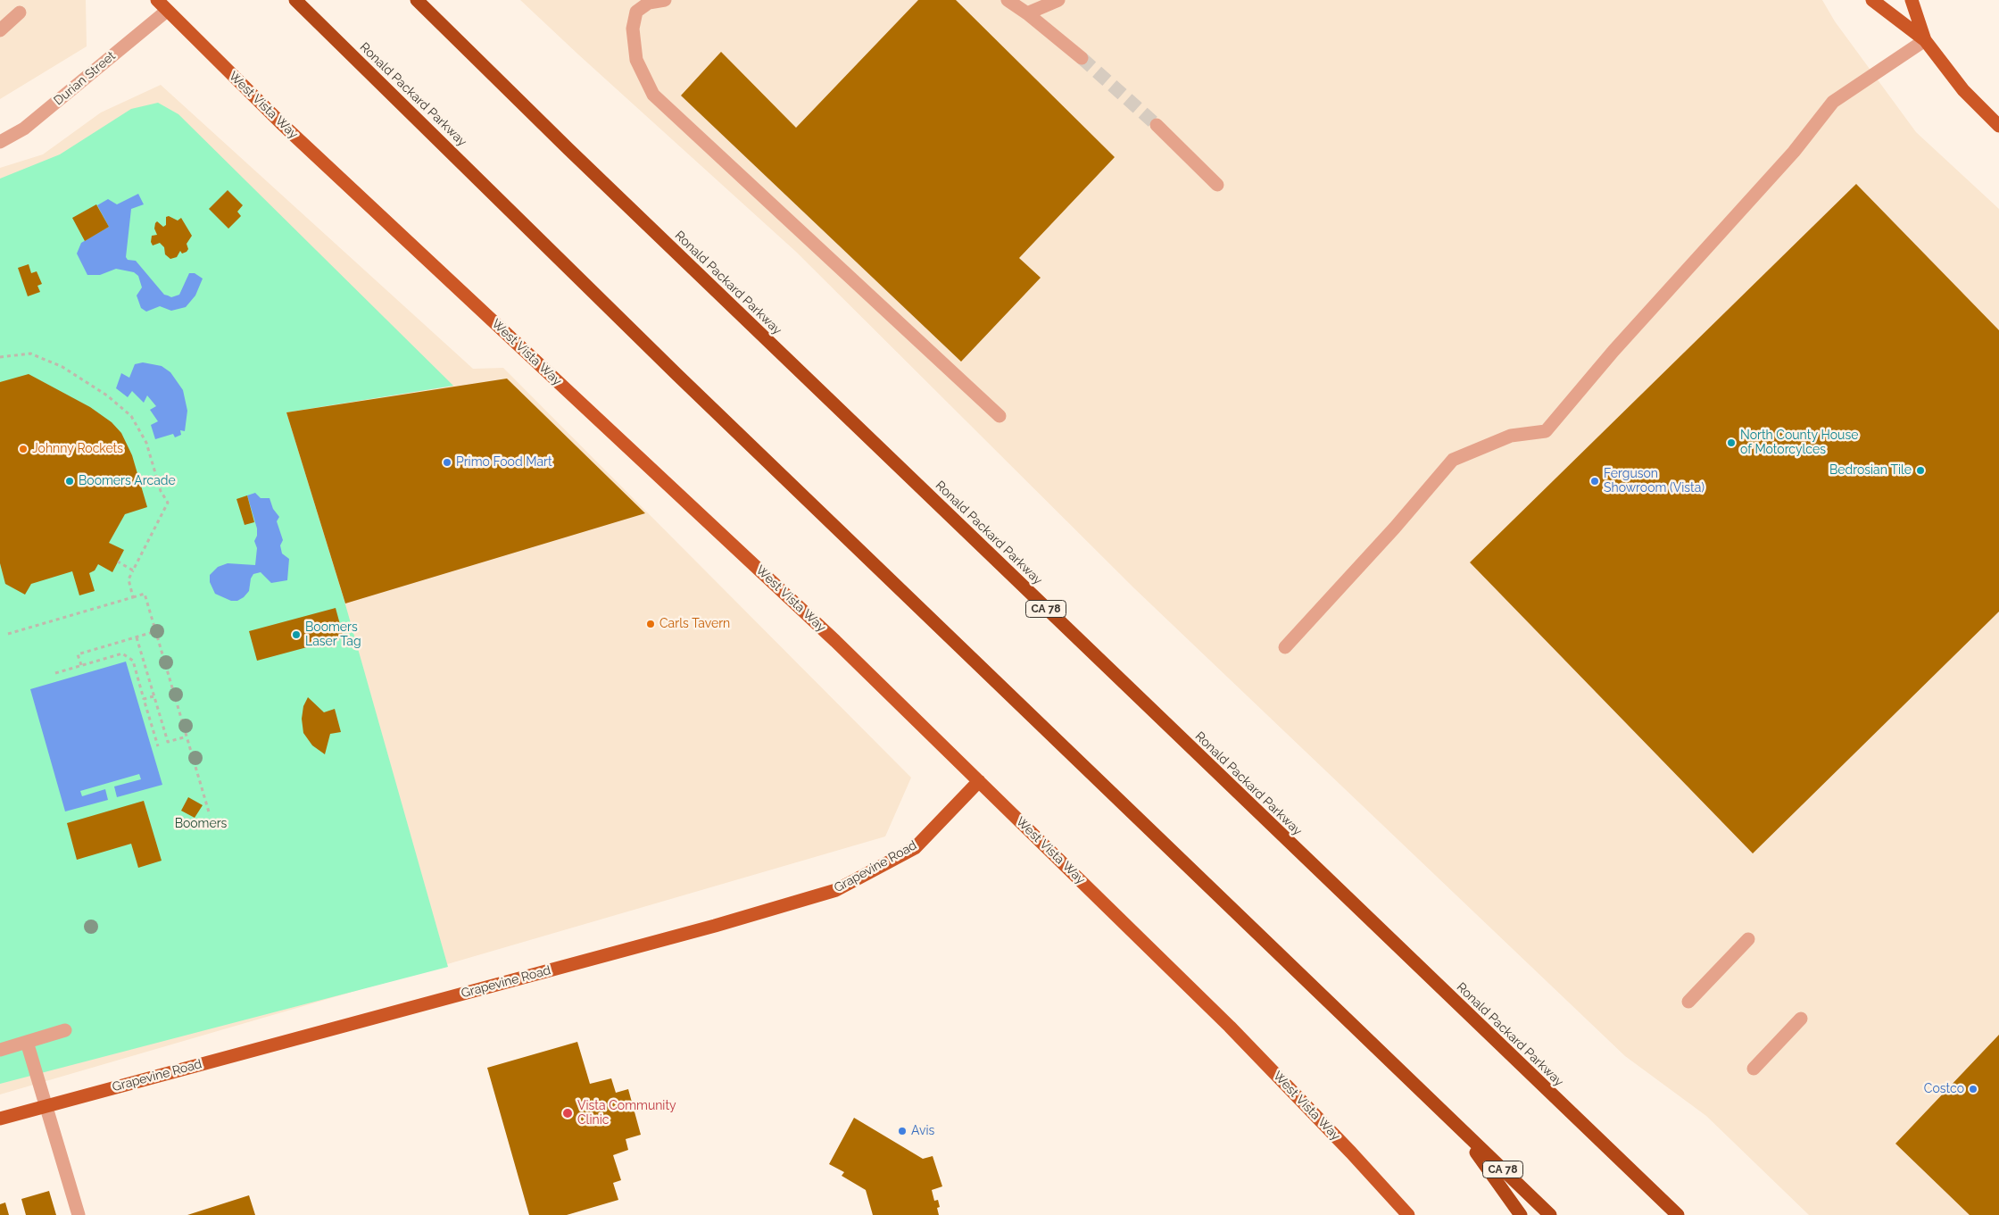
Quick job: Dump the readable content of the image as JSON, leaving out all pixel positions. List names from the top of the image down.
{
  "streets": {
    "highway": ["Ronald Packard Parkway", "CA 78"],
    "main road": ["West Vista Way", "Grapevine Road"],
    "street": ["Durian Street"]
  },
  "crossings": [
    ["Durian Street", "West Vista Way"],
    ["West Vista Way", "Grapevine Road"]
  ],
  "parks": ["Boomers"],
  "places": [
    "North County House of Motorcylces",
    "Johnny Rockets",
    "Primo Food Mart",
    "Bedrosian Tile",
    "Boomers Arcade",
    "Ferguson Showroom (Vista)",
    "Carls Tavern",
    "Boomers Laser Tag",
    "Costco",
    "Vista Community Clinic",
    "Avis"
  ]
}
